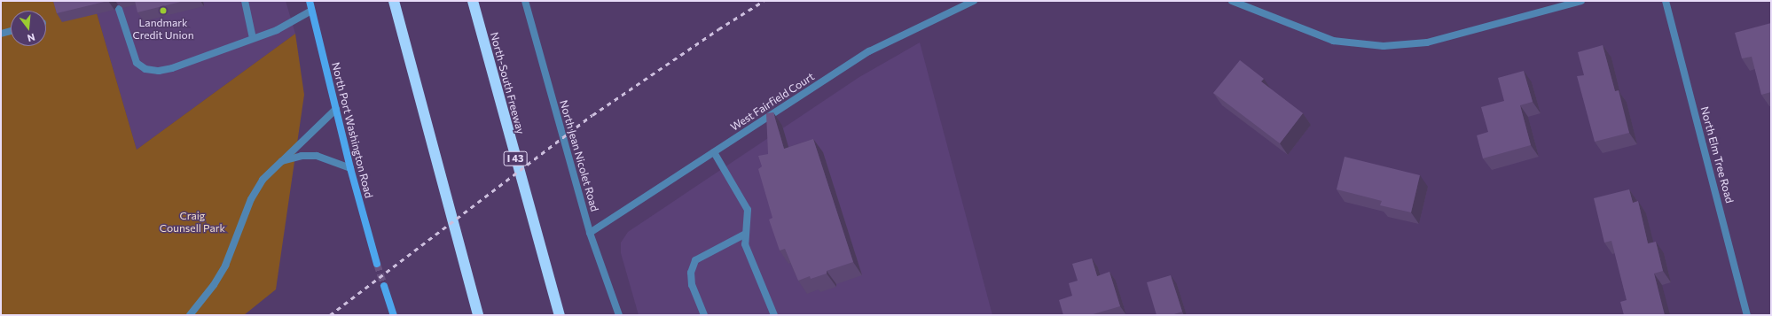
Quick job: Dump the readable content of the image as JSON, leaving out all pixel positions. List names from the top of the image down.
{
  "streets": {
    "highway": ["North-South Freeway", "I 43"],
    "main road": ["North Port Washington Road"],
    "street": ["West Fairfield Court", "North Elm Tree Road", "North Jean Nicolet Road"]
  },
  "crossings": [
    ["West Fairfield Court", "North Jean Nicolet Road"]
  ],
  "parks": ["Craig Counsell Park"],
  "places": ["Landmark Credit Union"],
  "north": "bottom"
}
